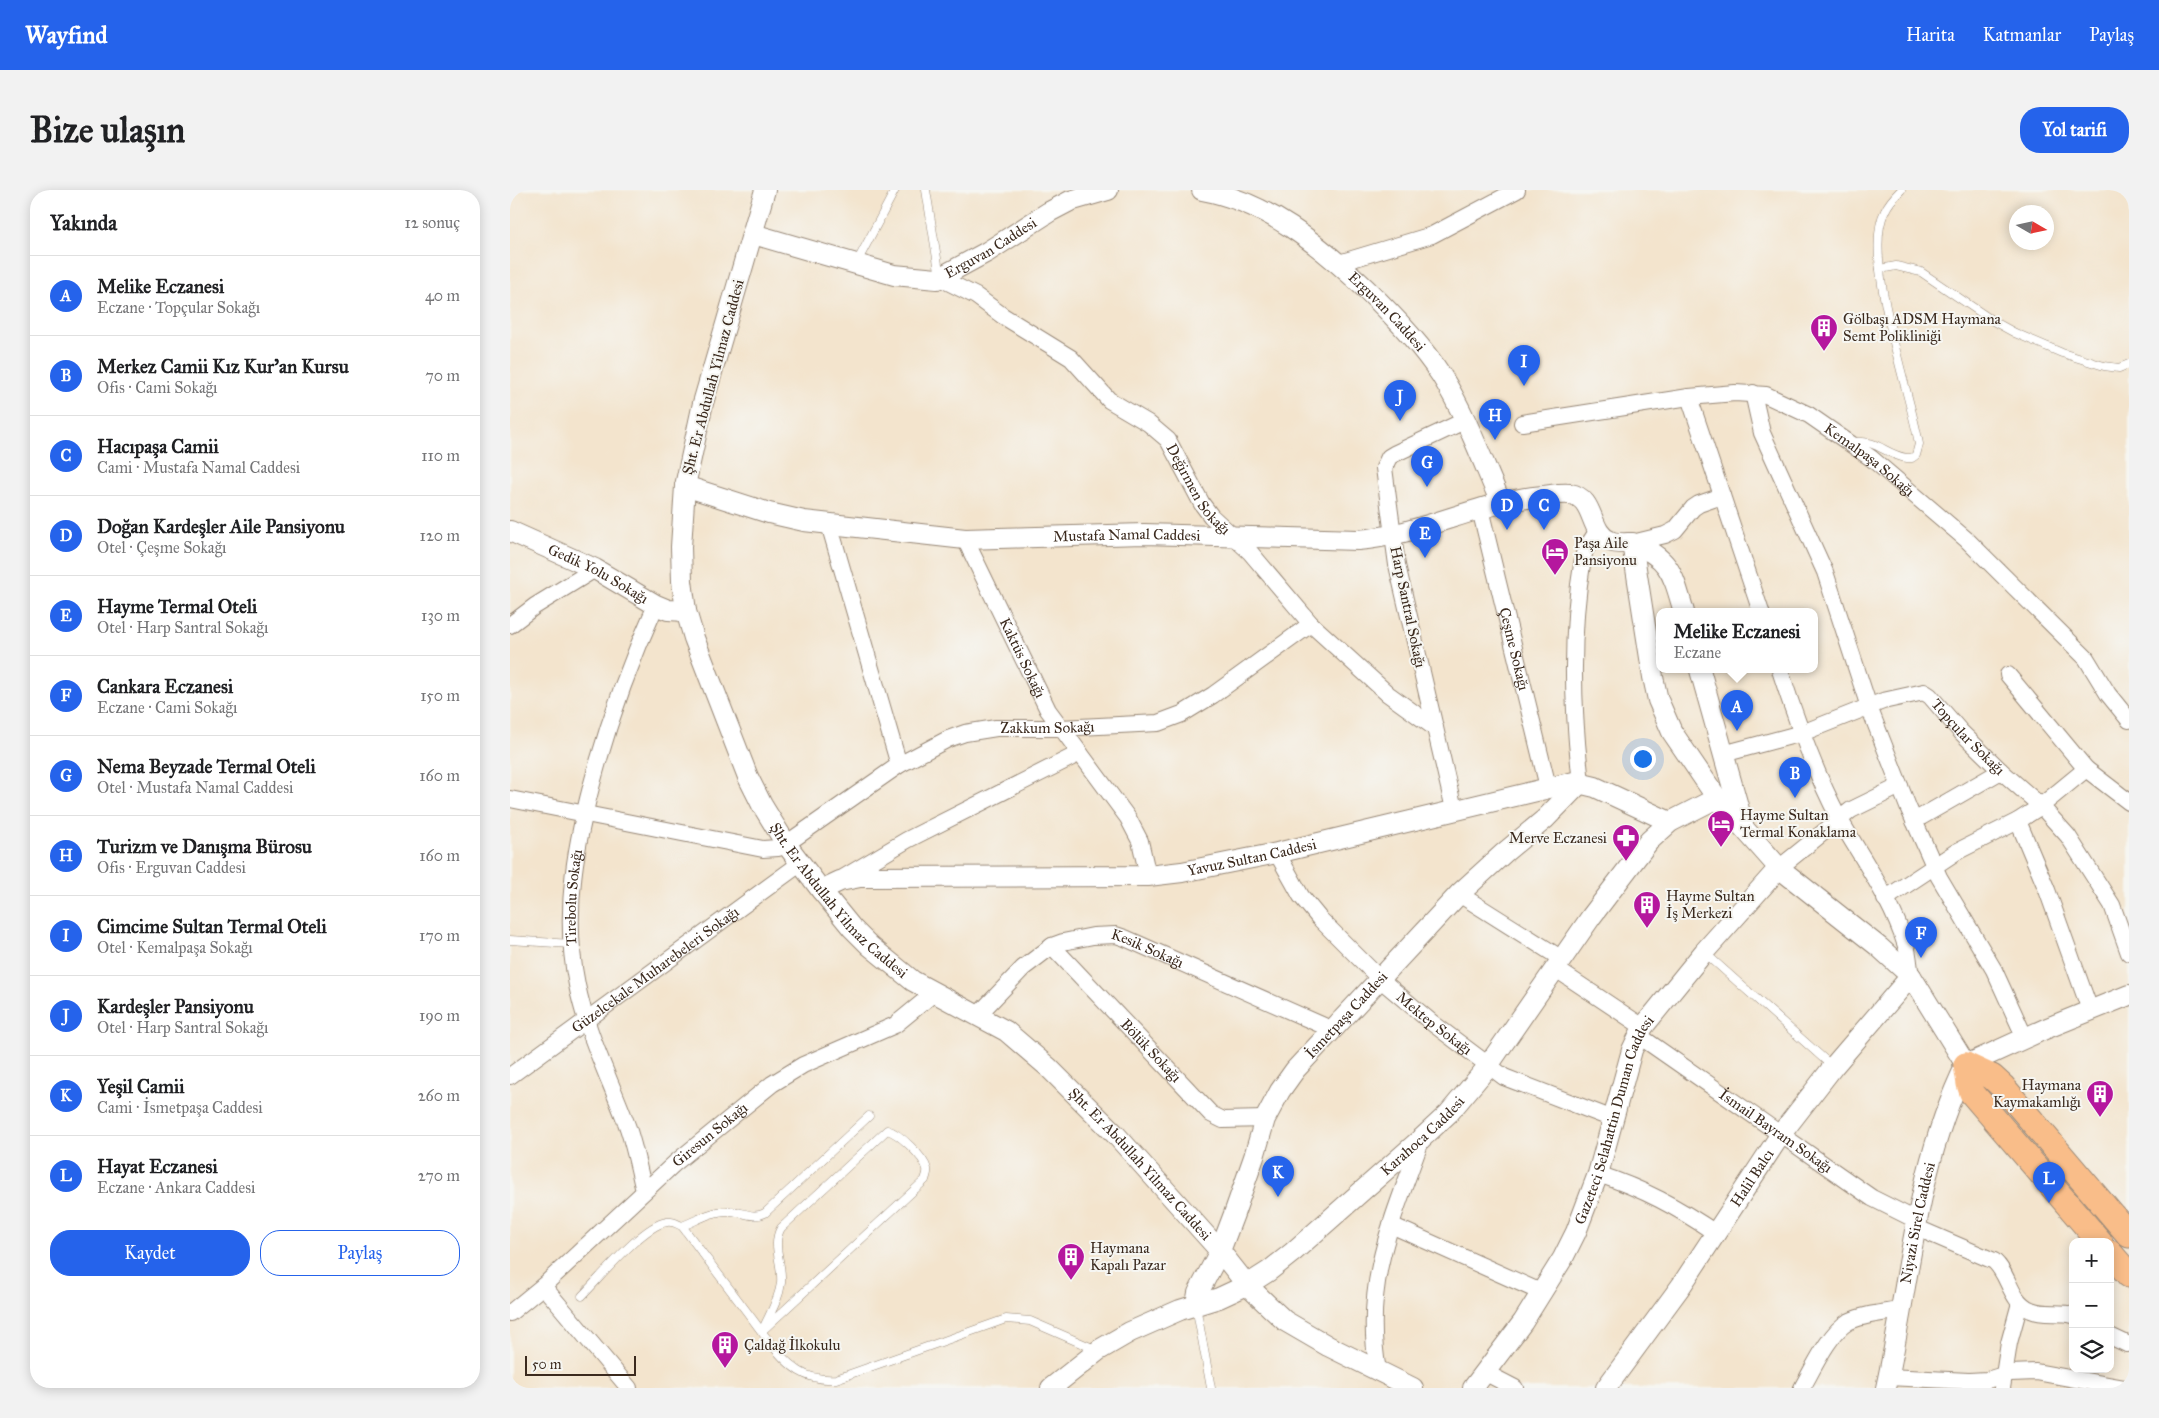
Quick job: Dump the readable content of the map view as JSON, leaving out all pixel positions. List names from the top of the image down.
{
  "streets": {
    "street": [
      "Erguvan Caddesi",
      "Şht. Er Abdullah Yilmaz Caddesi",
      "Kemalpaşa Sokağı",
      "Değirmen Sokağı",
      "Mustafa Namal Caddesi",
      "Gedik Yolu Sokağı",
      "Harp Santral Sokağı",
      "Çeşme Sokağı",
      "Kaktüs Sokağı",
      "Zakkum Sokağı",
      "Topçular Sokağı",
      "Yavuz Sultan Caddesi",
      "Tirebolu Sokağı",
      "Kesik Sokağı",
      "Güzelcekale Muharebeleri Sokağı",
      "İsmetpaşa Caddesi",
      "Mektep Sokağı",
      "Bölük Sokağı",
      "Gazeteci Selahattin Duman Caddesi",
      "İsmail Bayram Sokağı",
      "Giresun Sokağı",
      "Karahoca Caddesi",
      "Halil Balcı",
      "Niyazi Sirel Caddesi"
    ]
  },
  "crossings": [
    ["Erguvan Caddesi", "Şht. Er Abdullah Yilmaz Caddesi"],
    ["Erguvan Caddesi", "Değirmen Sokağı"],
    ["Erguvan Caddesi", "Mustafa Namal Caddesi"],
    ["Erguvan Caddesi", "Harp Santral Sokağı"],
    ["Şht. Er Abdullah Yilmaz Caddesi", "Mustafa Namal Caddesi"],
    ["Şht. Er Abdullah Yilmaz Caddesi", "Gedik Yolu Sokağı"],
    ["Şht. Er Abdullah Yilmaz Caddesi", "Zakkum Sokağı"],
    ["Şht. Er Abdullah Yilmaz Caddesi", "Yavuz Sultan Caddesi"],
    ["Şht. Er Abdullah Yilmaz Caddesi", "Kesik Sokağı"],
    ["Şht. Er Abdullah Yilmaz Caddesi", "Güzelcekale Muharebeleri Sokağı"],
    ["Şht. Er Abdullah Yilmaz Caddesi", "İsmetpaşa Caddesi"],
    ["Şht. Er Abdullah Yilmaz Caddesi", "Giresun Sokağı"],
    ["Şht. Er Abdullah Yilmaz Caddesi", "Karahoca Caddesi"],
    ["Değirmen Sokağı", "Mustafa Namal Caddesi"],
    ["Değirmen Sokağı", "Harp Santral Sokağı"],
    ["Değirmen Sokağı", "Zakkum Sokağı"],
    ["Mustafa Namal Caddesi", "Harp Santral Sokağı"],
    ["Mustafa Namal Caddesi", "Çeşme Sokağı"],
    ["Mustafa Namal Caddesi", "Kaktüs Sokağı"],
    ["Gedik Yolu Sokağı", "Tirebolu Sokağı"],
    ["Harp Santral Sokağı", "Yavuz Sultan Caddesi"],
    ["Çeşme Sokağı", "Yavuz Sultan Caddesi"],
    ["Kaktüs Sokağı", "Zakkum Sokağı"],
    ["Kaktüs Sokağı", "Yavuz Sultan Caddesi"],
    ["Yavuz Sultan Caddesi", "İsmetpaşa Caddesi"],
    ["Yavuz Sultan Caddesi", "Mektep Sokağı"],
    ["Tirebolu Sokağı", "Güzelcekale Muharebeleri Sokağı"],
    ["Tirebolu Sokağı", "Giresun Sokağı"],
    ["Kesik Sokağı", "İsmetpaşa Caddesi"],
    ["Kesik Sokağı", "Bölük Sokağı"],
    ["İsmetpaşa Caddesi", "Mektep Sokağı"],
    ["İsmetpaşa Caddesi", "Bölük Sokağı"],
    ["İsmetpaşa Caddesi", "İsmail Bayram Sokağı"],
    ["İsmetpaşa Caddesi", "Karahoca Caddesi"],
    ["Mektep Sokağı", "Gazeteci Selahattin Duman Caddesi"],
    ["Mektep Sokağı", "Karahoca Caddesi"],
    ["Gazeteci Selahattin Duman Caddesi", "İsmail Bayram Sokağı"],
    ["İsmail Bayram Sokağı", "Karahoca Caddesi"],
    ["İsmail Bayram Sokağı", "Halil Balcı"],
    ["İsmail Bayram Sokağı", "Niyazi Sirel Caddesi"]
  ],
  "places": {
    "building": [
      "Gölbaşı ADSM Haymana Semt Polikliniği",
      "Hayme Sultan İş Merkezi",
      "Haymana Kaymakamlığı",
      "Haymana Kapalı Pazar",
      "Çaldağ İlkokulu"
    ],
    "hotel": ["Paşa Aile Pansiyonu", "Hayme Sultan Termal Konaklama"],
    "pharmacy": ["Merve Eczanesi"]
  },
  "scale_bar": "50 m",
  "north": "right",
  "page": {
    "header": "Wayfind",
    "nav": ["Harita", "Katmanlar", "Paylaş"],
    "buttons": [
      "Yol tarifi",
      ["Kaydet", "Paylaş"]
    ],
    "title": "Bize ulaşın",
    "heading": ["Yakında", "12 sonuç"],
    "list": [
      {
        "mark": "A",
        "name": "Melike Eczanesi",
        "note": "Eczane · Topçular Sokağı",
        "value": "40 m"
      },
      {
        "mark": "B",
        "name": "Merkez Camii Kız Kur'an Kursu",
        "note": "Ofis · Cami Sokağı",
        "value": "70 m"
      },
      {
        "mark": "C",
        "name": "Hacıpaşa Camii",
        "note": "Cami · Mustafa Namal Caddesi",
        "value": "110 m"
      },
      {
        "mark": "D",
        "name": "Doğan Kardeşler Aile Pansiyonu",
        "note": "Otel · Çeşme Sokağı",
        "value": "120 m"
      },
      {
        "mark": "E",
        "name": "Hayme Termal Oteli",
        "note": "Otel · Harp Santral Sokağı",
        "value": "130 m"
      },
      {
        "mark": "F",
        "name": "Cankara Eczanesi",
        "note": "Eczane · Cami Sokağı",
        "value": "150 m"
      },
      {
        "mark": "G",
        "name": "Nema Beyzade Termal Oteli",
        "note": "Otel · Mustafa Namal Caddesi",
        "value": "160 m"
      },
      {
        "mark": "H",
        "name": "Turizm ve Danışma Bürosu",
        "note": "Ofis · Erguvan Caddesi",
        "value": "160 m"
      },
      {
        "mark": "I",
        "name": "Cimcime Sultan Termal Oteli",
        "note": "Otel · Kemalpaşa Sokağı",
        "value": "170 m"
      },
      {
        "mark": "J",
        "name": "Kardeşler Pansiyonu",
        "note": "Otel · Harp Santral Sokağı",
        "value": "190 m"
      },
      {
        "mark": "K",
        "name": "Yeşil Camii",
        "note": "Cami · İsmetpaşa Caddesi",
        "value": "260 m"
      },
      {
        "mark": "L",
        "name": "Hayat Eczanesi",
        "note": "Eczane · Ankara Caddesi",
        "value": "270 m"
      }
    ],
    "pins": [
      "I",
      "J",
      "H",
      "G",
      "C",
      "D",
      "E",
      "A",
      "B",
      "F",
      "K",
      "L"
    ],
    "popup": ["Melike Eczanesi", "Eczane"],
    "map_buttons": ["+", "−"],
    "scale": "50 m"
  }
}
